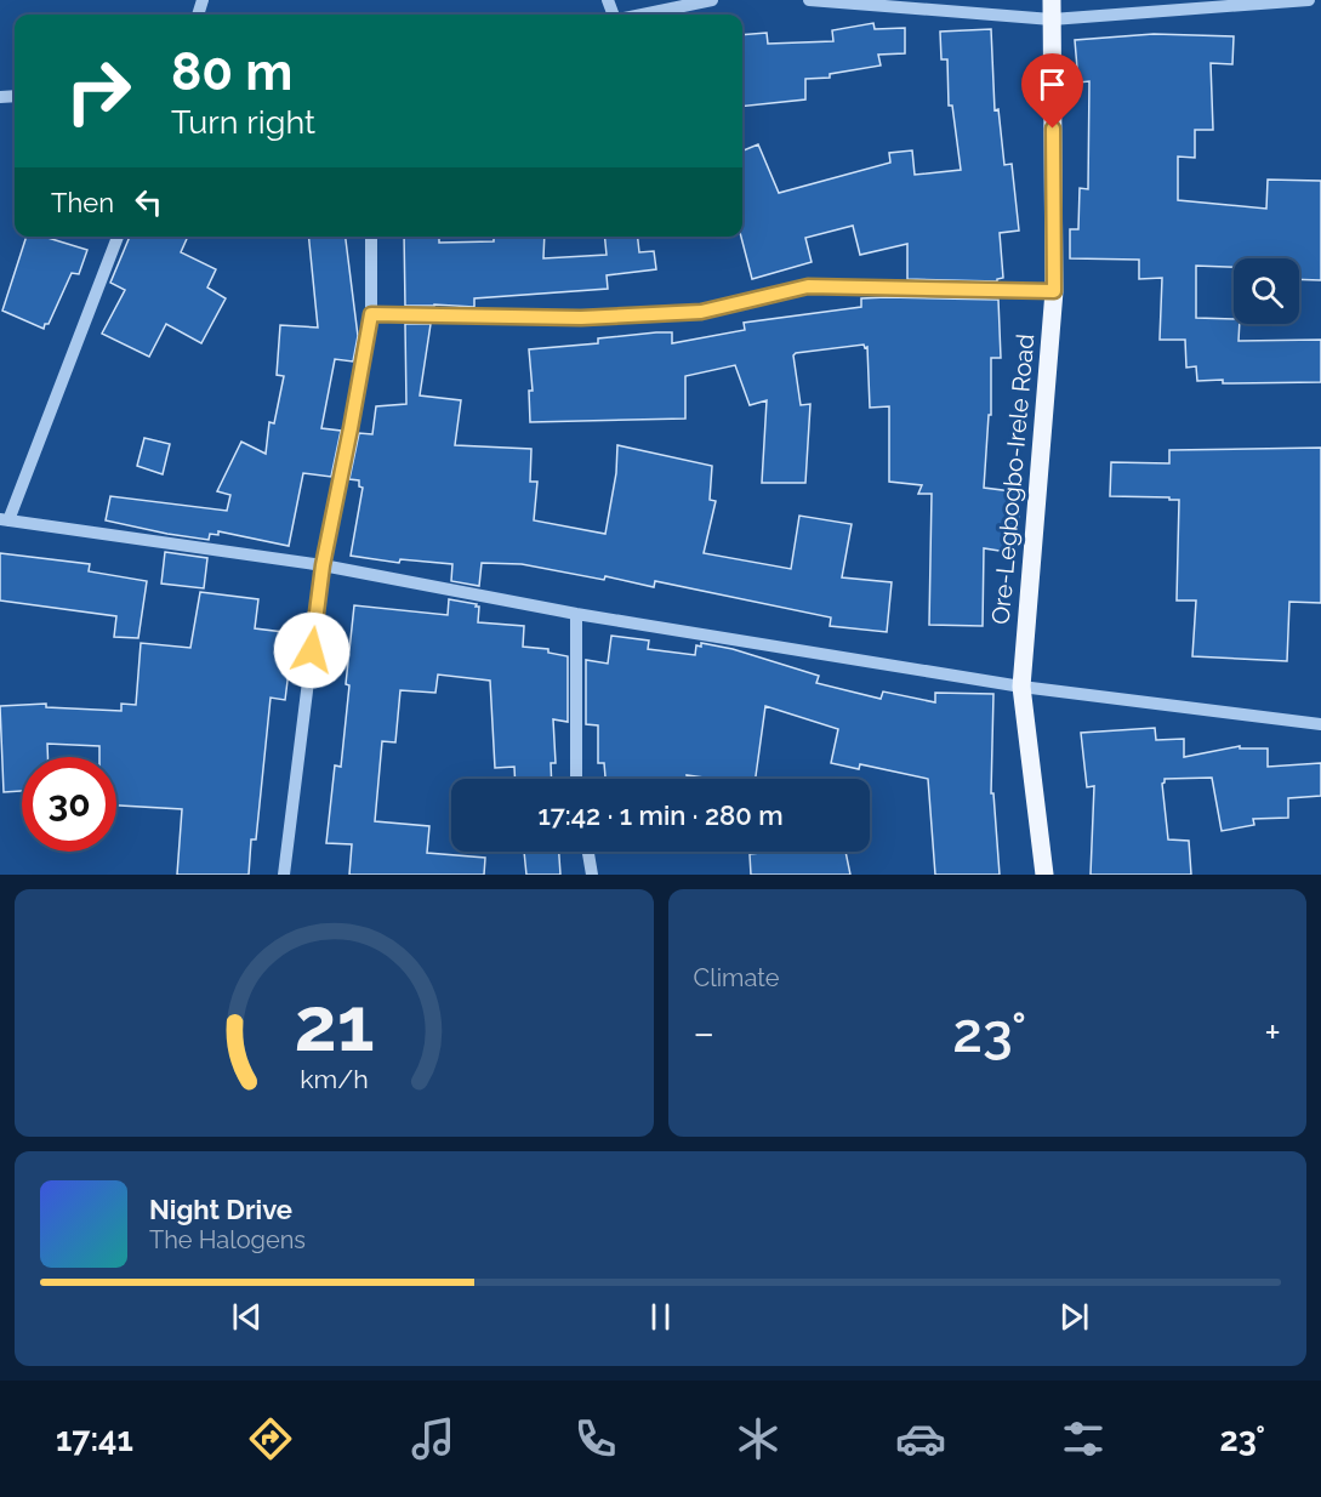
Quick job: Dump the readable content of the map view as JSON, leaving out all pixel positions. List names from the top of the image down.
{
  "streets": {
    "main road": ["Ore-Legbogbo-Irele Road"]
  },
  "page": {
    "turn": ["80 m", "Turn right"],
    "then": "Then",
    "limit": "30",
    "trip": "17:42 · 1 min · 280 m",
    "tile": "Climate",
    "heat": ["−", "23°", "+"],
    "song": ["Night Drive", "The Halogens"],
    "tabs": ["17:41", "23°"],
    "gauge": ["21", "km/h"]
  }
}
